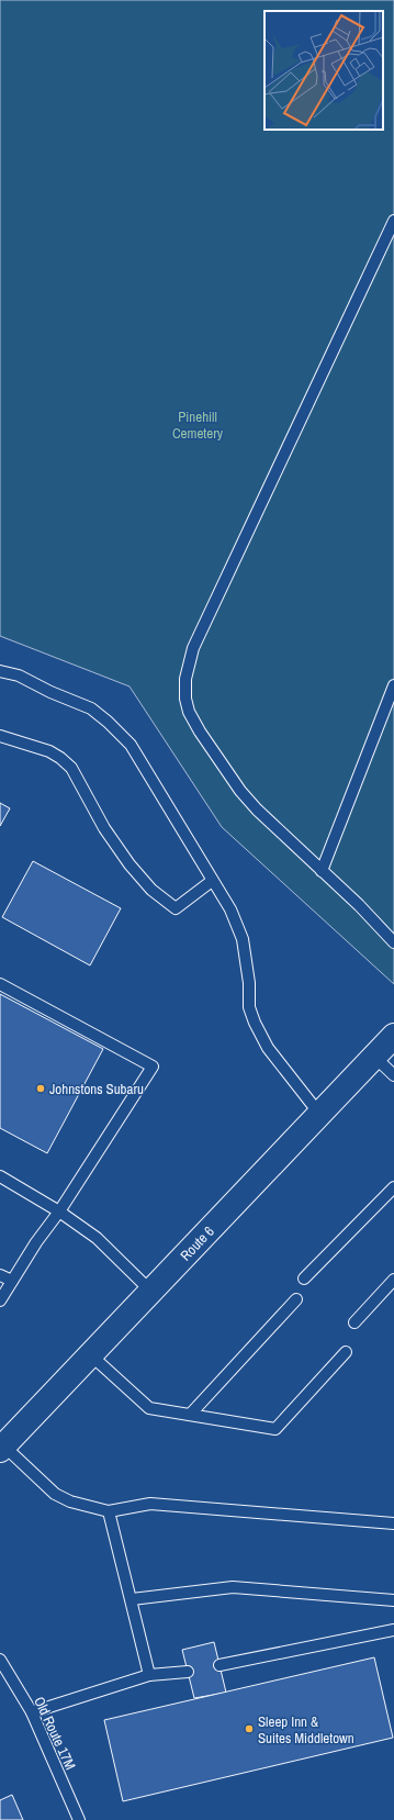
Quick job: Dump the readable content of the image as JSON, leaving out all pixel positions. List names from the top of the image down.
{
  "streets": {
    "main road": ["Route 6"],
    "lane": ["Old Route 17M"]
  },
  "parks": ["Pinehill Cemetery"],
  "places": ["Johnstons Subaru", "Sleep Inn & Suites Middletown"]
}
